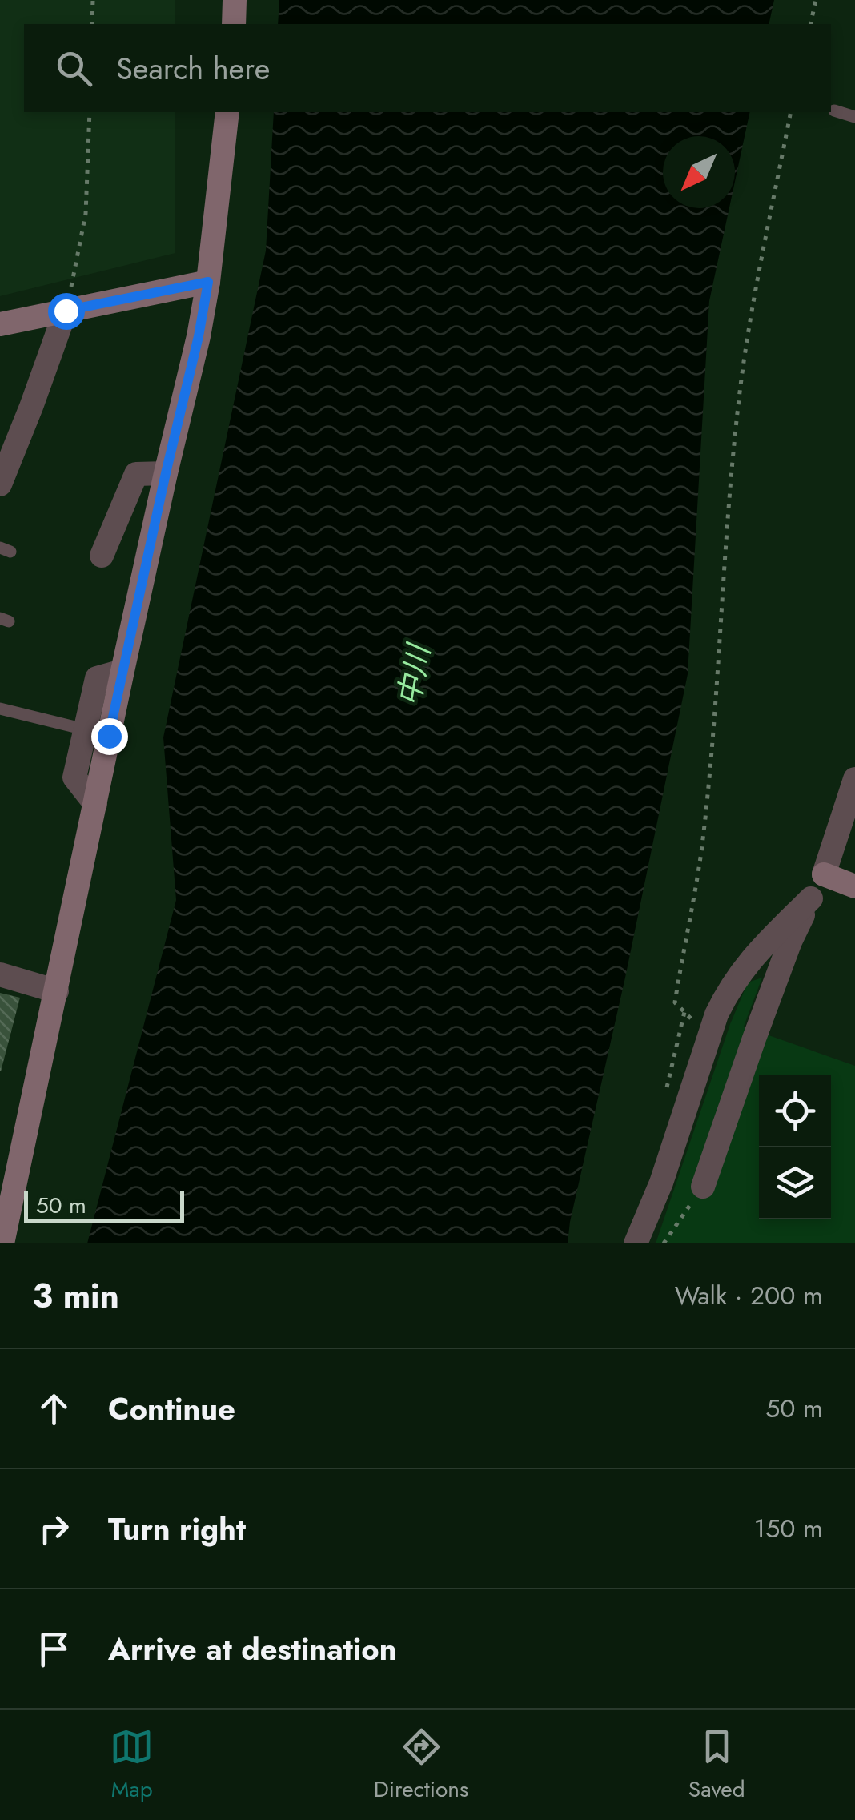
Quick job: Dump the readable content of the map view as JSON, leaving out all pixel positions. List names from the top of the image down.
{
  "water": ["中川"],
  "scale_bar": "50 m",
  "north": "bottom left",
  "page": {
    "search": "Search here",
    "scale": "50 m",
    "heading": ["3 min", "Walk · 200 m"],
    "list": [
      ["Continue", "50 m"],
      ["Turn right", "150 m"],
      "Arrive at destination"
    ],
    "nav": ["Map", "Directions", "Saved"]
  }
}
